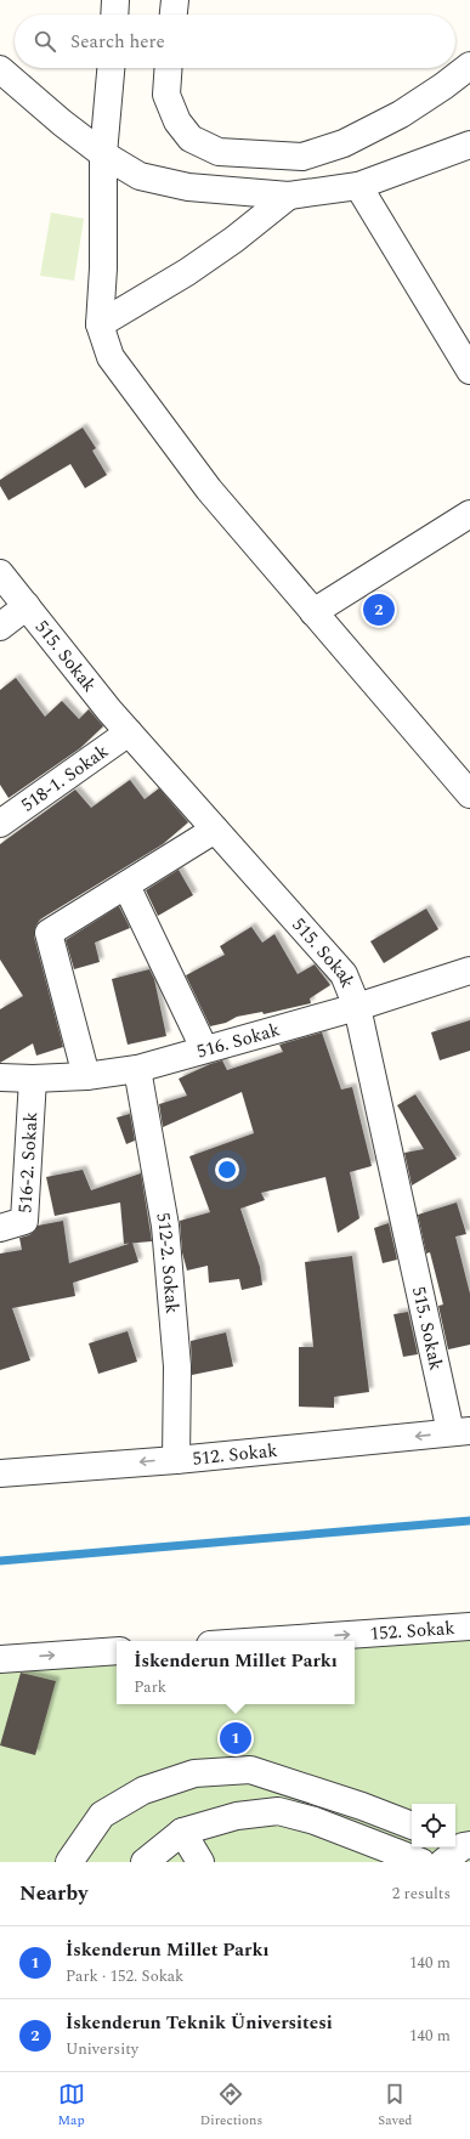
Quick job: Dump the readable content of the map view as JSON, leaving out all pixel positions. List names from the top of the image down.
{
  "streets": {
    "street": [
      "515. Sokak",
      "518-1. Sokak",
      "516. Sokak",
      "516-2. Sokak",
      "512-2. Sokak",
      "512. Sokak",
      "152. Sokak"
    ]
  },
  "crossings": [
    ["515. Sokak", "518-1. Sokak"],
    ["515. Sokak", "516. Sokak"],
    ["515. Sokak", "512. Sokak"],
    ["516. Sokak", "516-2. Sokak"],
    ["516. Sokak", "512-2. Sokak"],
    ["512-2. Sokak", "512. Sokak"]
  ],
  "one_way": ["512. Sokak"],
  "page": {
    "search": "Search here",
    "pins": ["2", "1"],
    "popup": ["İskenderun Millet Parkı", "Park"],
    "heading": ["Nearby", "2 results"],
    "list": [
      {
        "mark": "1",
        "name": "İskenderun Millet Parkı",
        "note": "Park · 152. Sokak",
        "value": "140 m"
      },
      {
        "mark": "2",
        "name": "İskenderun Teknik Üniversitesi",
        "note": "University",
        "value": "140 m"
      }
    ],
    "nav": ["Map", "Directions", "Saved"]
  }
}
